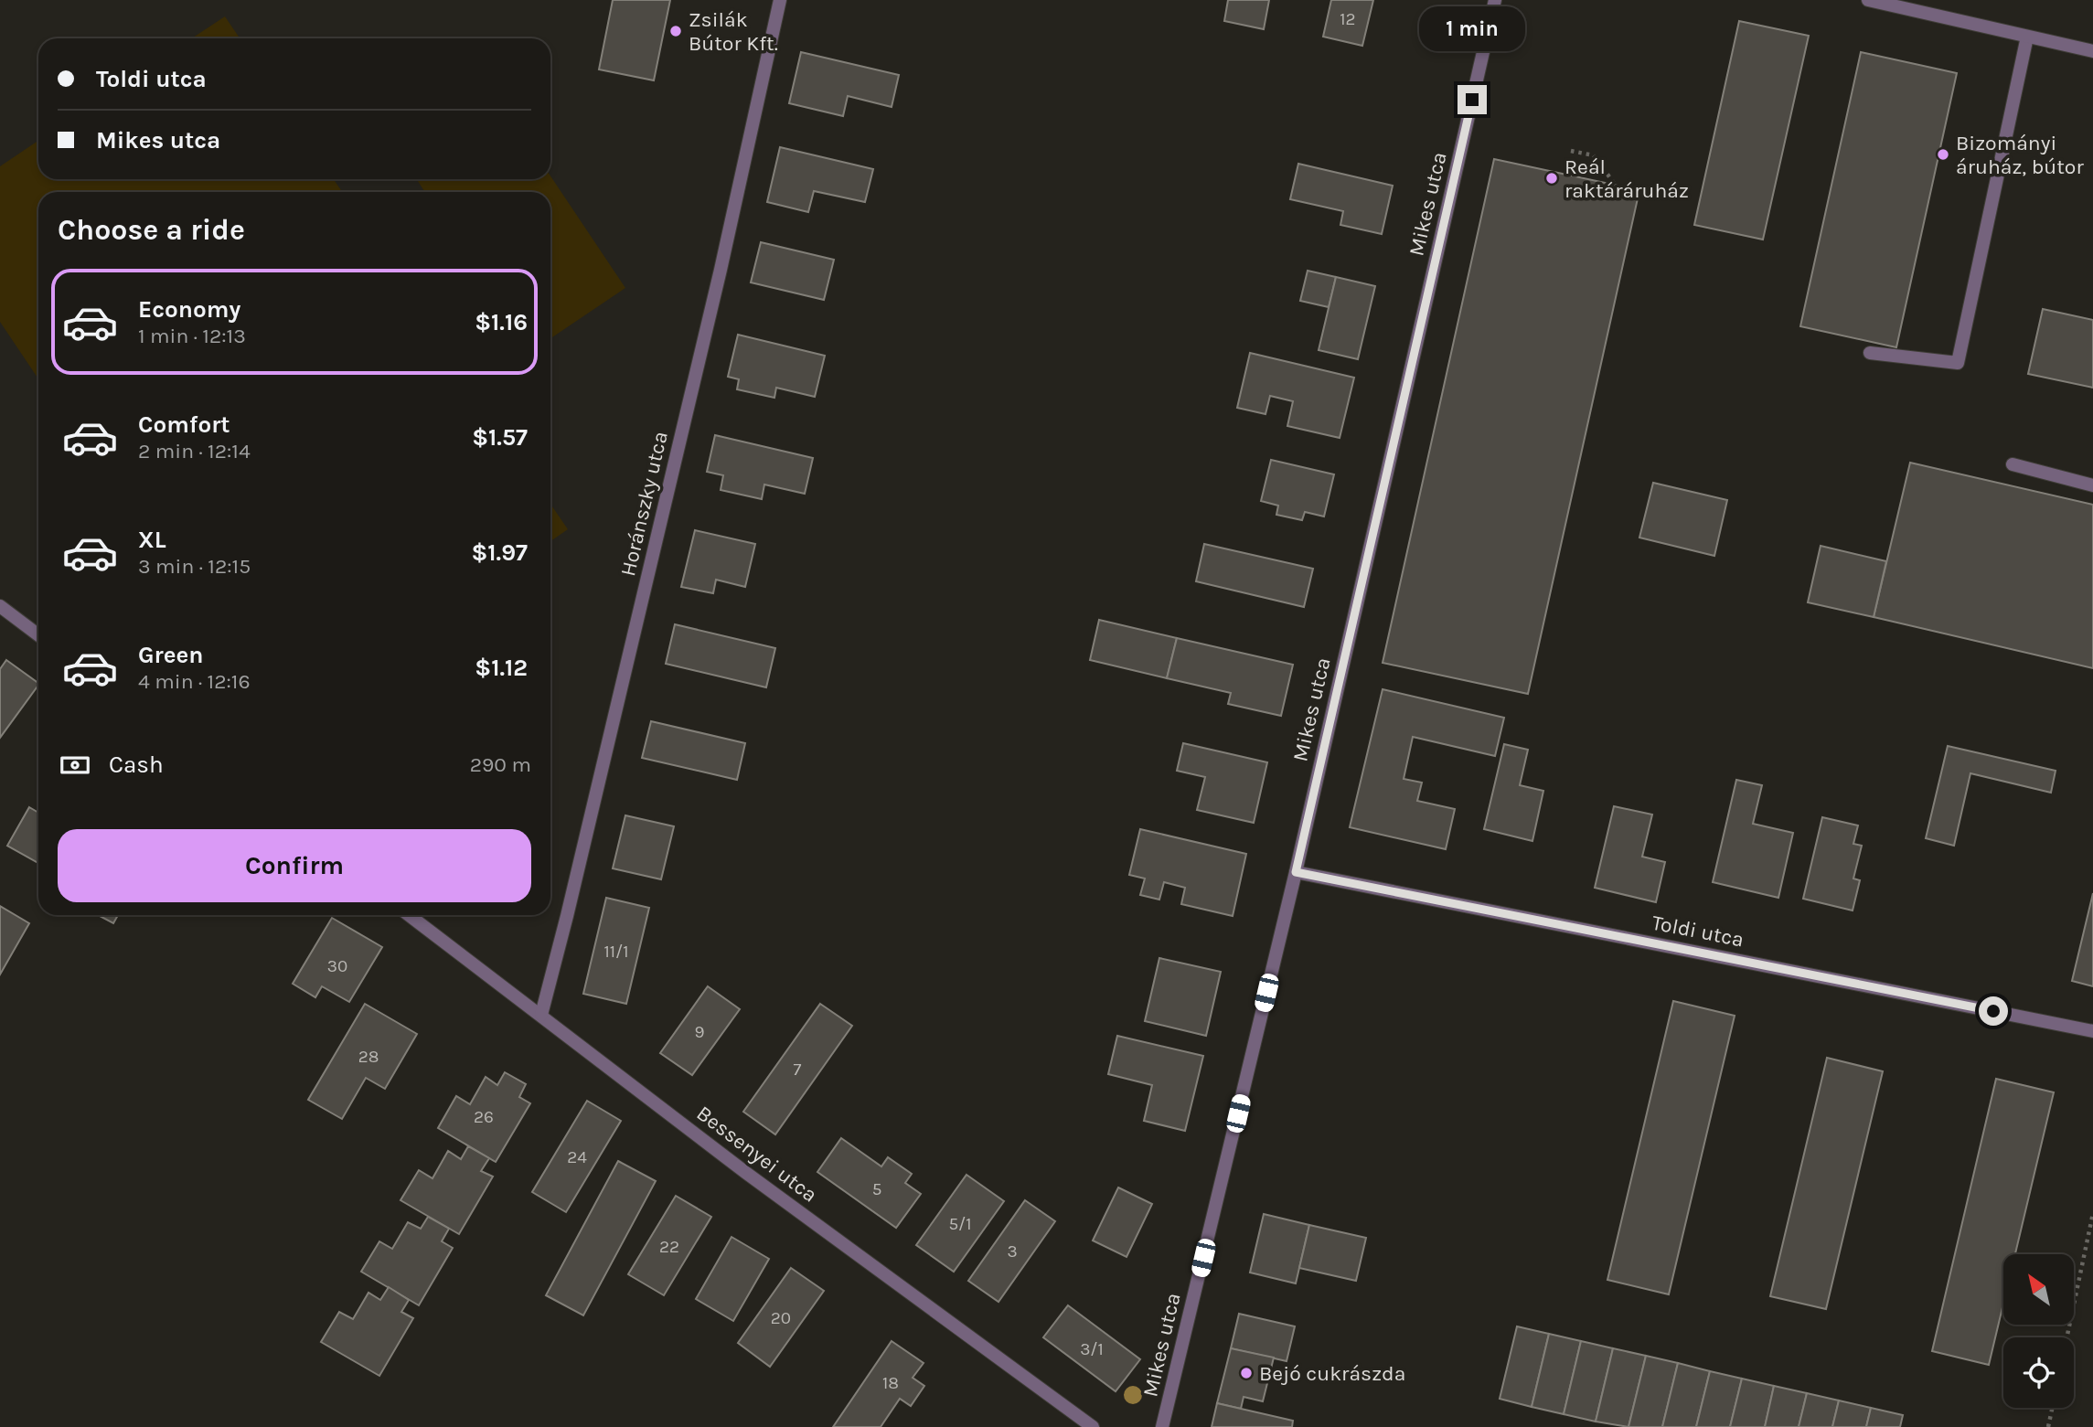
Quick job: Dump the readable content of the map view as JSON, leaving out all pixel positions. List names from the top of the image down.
{
  "streets": {
    "street": [
      "Mikes utca",
      "Horánszky utca",
      "Toldi utca",
      "Bessenyei utca"
    ]
  },
  "crossings": [
    ["Mikes utca", "Toldi utca"],
    ["Horánszky utca", "Bessenyei utca"]
  ],
  "places": [
    "Zsilák Bútor Kft.",
    "Bizományi áruház, bútor",
    "Reál raktáráruház",
    "Bejó cukrászda"
  ],
  "house_numbers": [
    "12",
    "11/1",
    "30",
    "9",
    "28",
    "7",
    "26",
    "24",
    "5",
    "5/1",
    "22",
    "3",
    "20",
    "3/1",
    "18"
  ],
  "north": "top left",
  "page": {
    "bubble": "1 min",
    "banner": ["Toldi utca", "Mikes utca"],
    "heading": "Choose a ride",
    "list": [
      {
        "name": "Economy",
        "note": "1 min · 12:13",
        "value": "$1.16"
      },
      {
        "name": "Comfort",
        "note": "2 min · 12:14",
        "value": "$1.57"
      },
      {
        "name": "XL",
        "note": "3 min · 12:15",
        "value": "$1.97"
      },
      {
        "name": "Green",
        "note": "4 min · 12:16",
        "value": "$1.12"
      }
    ],
    "pay": ["Cash", "290 m"],
    "buttons": "Confirm"
  }
}
